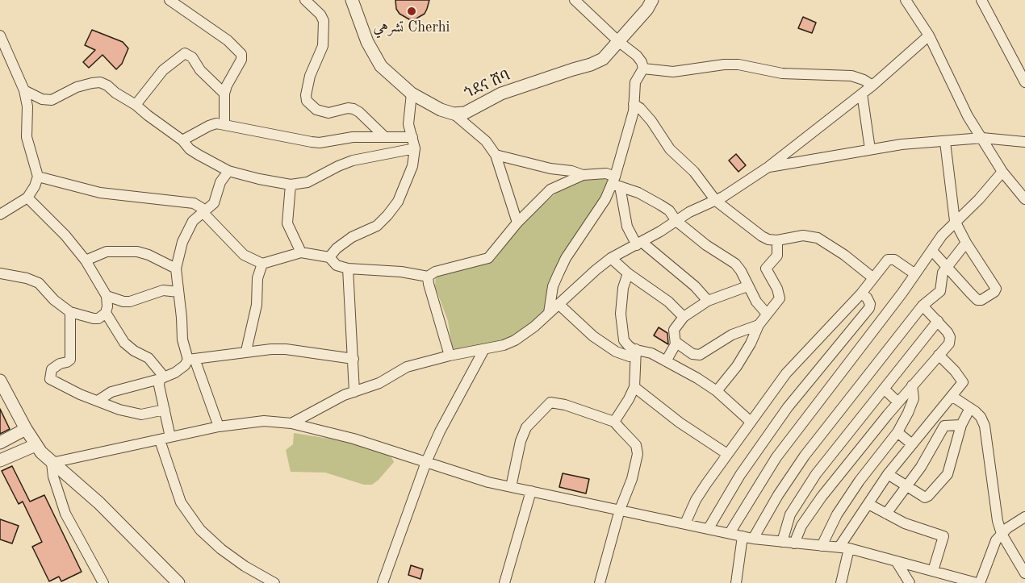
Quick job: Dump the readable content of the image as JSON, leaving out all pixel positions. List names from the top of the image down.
{
  "streets": {
    "street": ["ጎደና ሸባ"]
  },
  "places": ["تشرهي Cherhi"]
}
